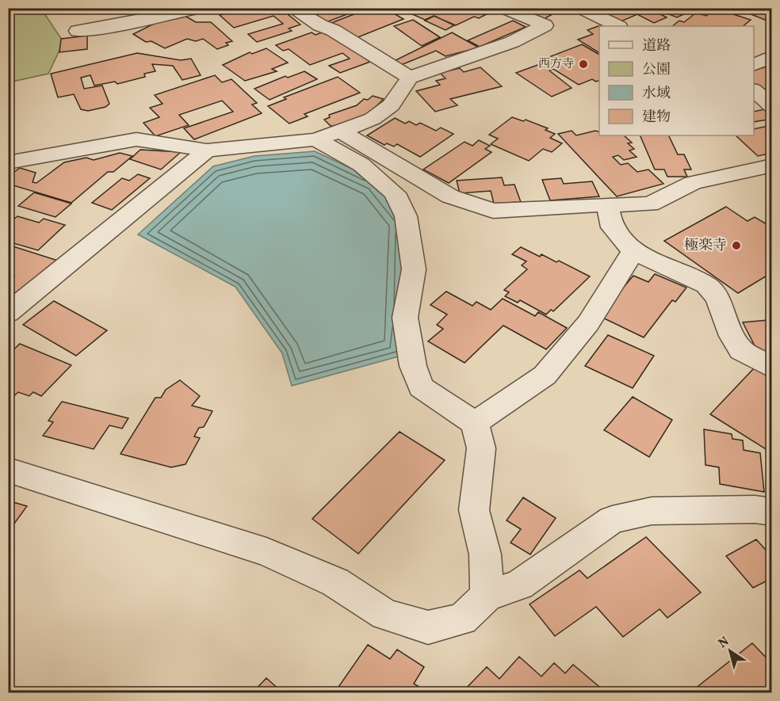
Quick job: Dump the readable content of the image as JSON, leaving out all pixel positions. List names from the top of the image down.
{
  "places": ["西方寺", "極楽寺"],
  "legend": [
    "道路",
    "公園",
    "水域",
    "建物"
  ],
  "north": "top left"
}
